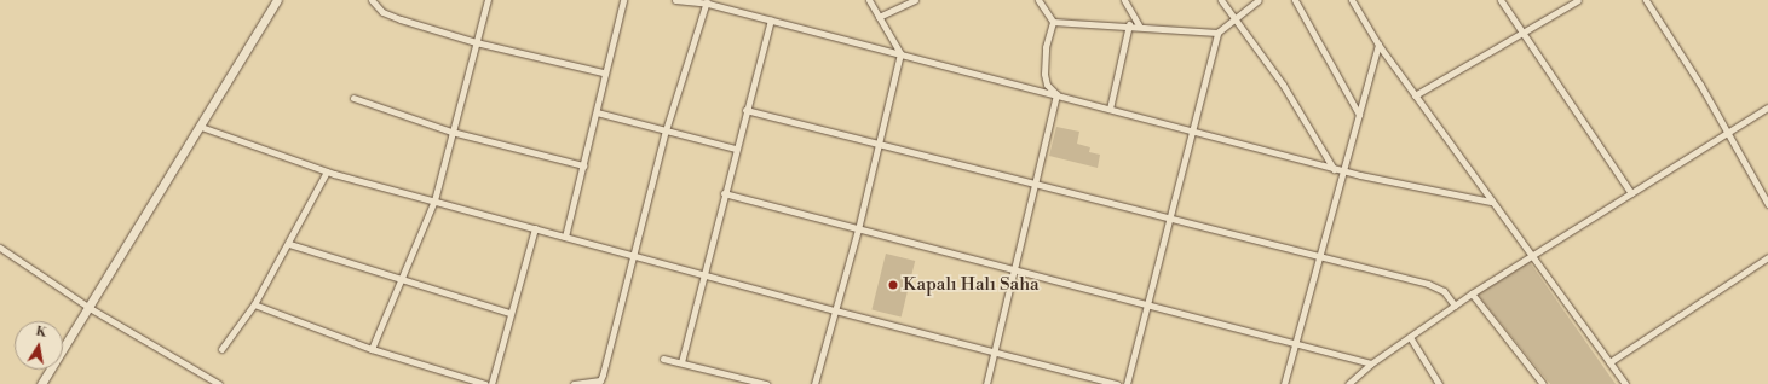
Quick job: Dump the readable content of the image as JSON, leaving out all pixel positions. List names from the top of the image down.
{
  "places": ["Kapalı Halı Saha"],
  "north": "top"
}
